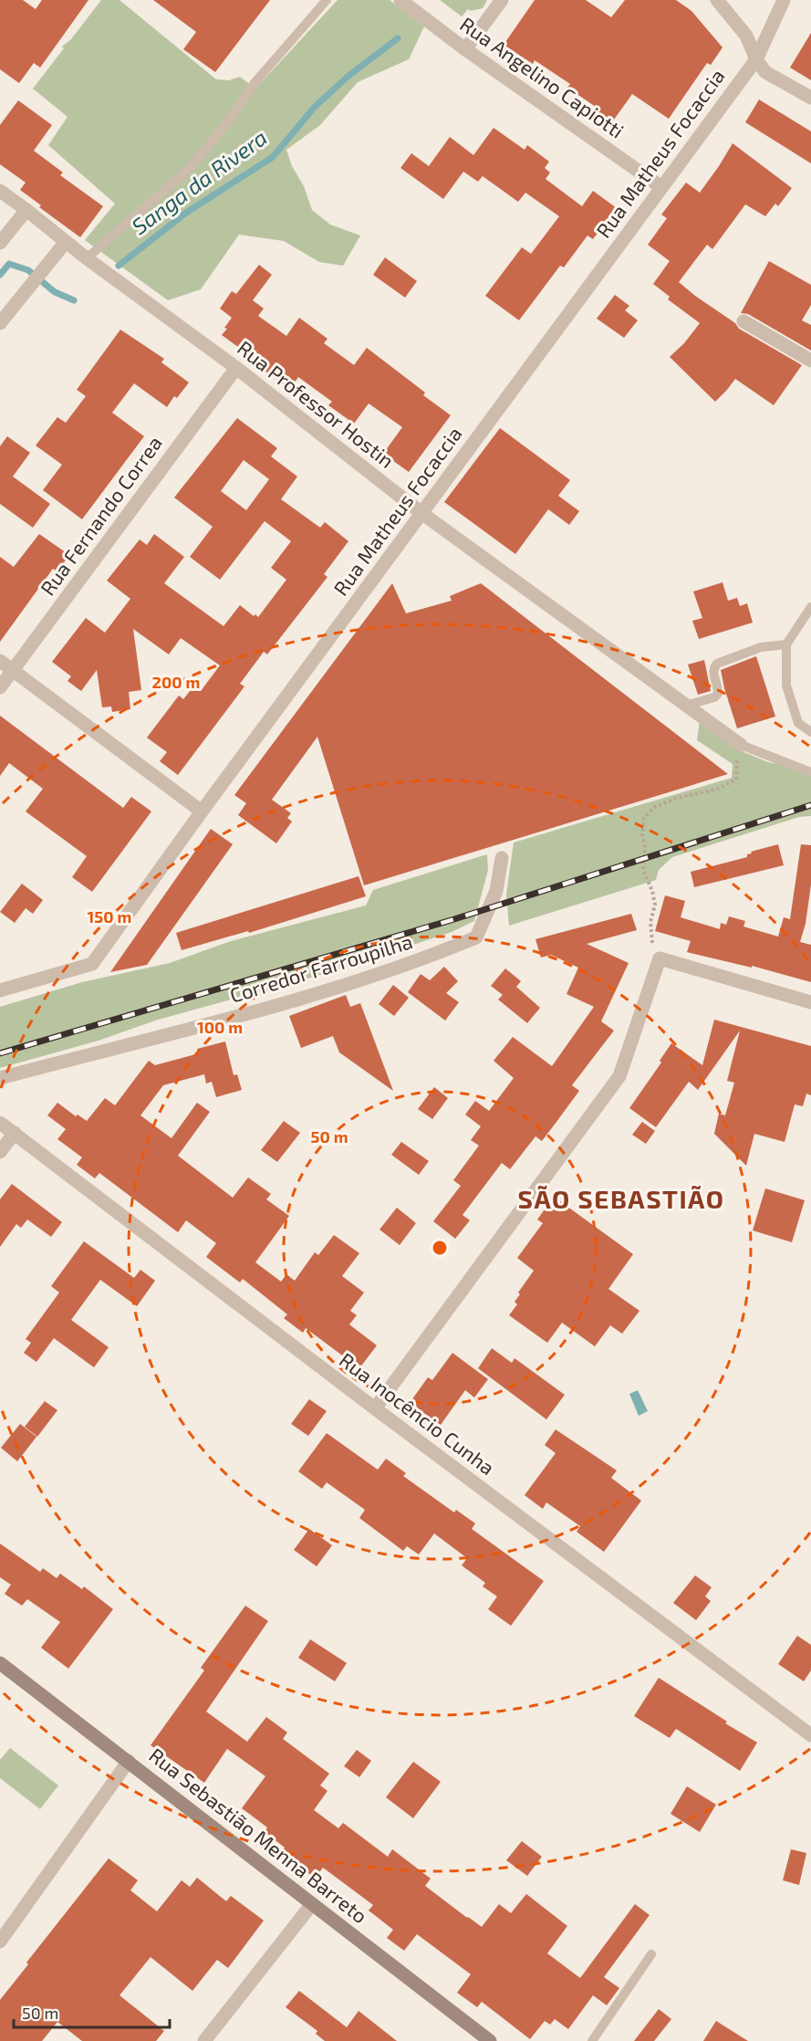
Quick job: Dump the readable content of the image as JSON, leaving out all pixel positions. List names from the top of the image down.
{
  "streets": {
    "main road": ["Rua Sebastião Menna Barreto"],
    "street": [
      "Rua Angelino Capiotti",
      "Rua Matheus Focaccia",
      "Rua Professor Hostin",
      "Rua Fernando Correa",
      "Corredor Farroupilha",
      "Rua Inocêncio Cunha"
    ]
  },
  "crossings": [
    ["Rua Angelino Capiotti", "Rua Matheus Focaccia"],
    ["Rua Matheus Focaccia", "Rua Professor Hostin"],
    ["Rua Professor Hostin", "Rua Fernando Correa"]
  ],
  "districts": ["SÃO SEBASTIÃO"],
  "water": ["Sanga da Rivera"],
  "scale_bar": "50 m",
  "rings": [
    "200 m",
    "150 m",
    "100 m",
    "50 m"
  ]
}
